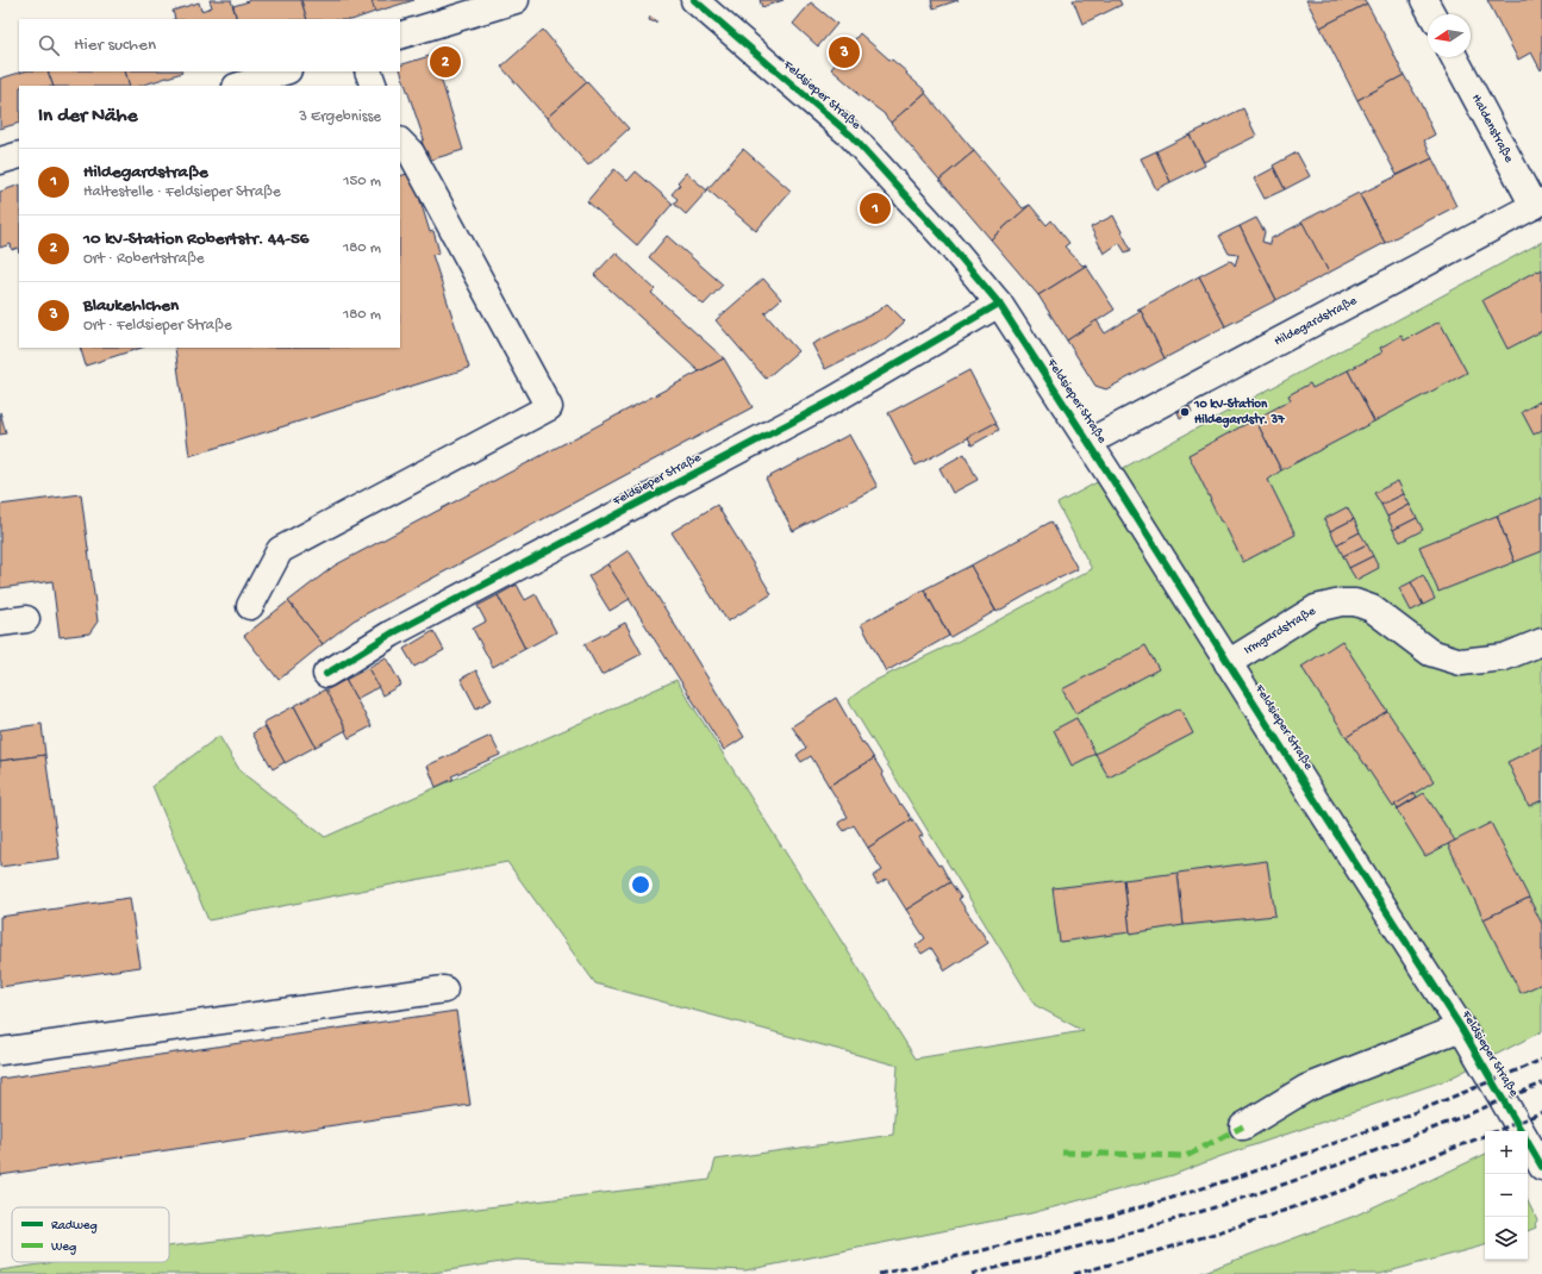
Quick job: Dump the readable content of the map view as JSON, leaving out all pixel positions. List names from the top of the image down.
{
  "streets": {
    "street": [
      "Feldsieper Straße",
      "Haldenstraße",
      "Hildegardstraße",
      "Irmgardstraße"
    ]
  },
  "crossings": [
    ["Feldsieper Straße", "Hildegardstraße"],
    ["Feldsieper Straße", "Irmgardstraße"],
    ["Haldenstraße", "Hildegardstraße"]
  ],
  "places": ["10 kV-Station Hildegardstr. 37"],
  "legend": ["Radweg", "Weg"],
  "north": "left",
  "page": {
    "search": "Hier suchen",
    "pins": ["3", "2", "1"],
    "heading": ["In der Nähe", "3 Ergebnisse"],
    "list": [
      {
        "mark": "1",
        "name": "Hildegardstraße",
        "note": "Haltestelle · Feldsieper Straße",
        "value": "150 m"
      },
      {
        "mark": "2",
        "name": "10 kV-Station Robertstr. 44-56",
        "note": "Ort · Robertstraße",
        "value": "180 m"
      },
      {
        "mark": "3",
        "name": "Blaukehlchen",
        "note": "Ort · Feldsieper Straße",
        "value": "180 m"
      }
    ],
    "map_buttons": ["+", "−"]
  }
}
